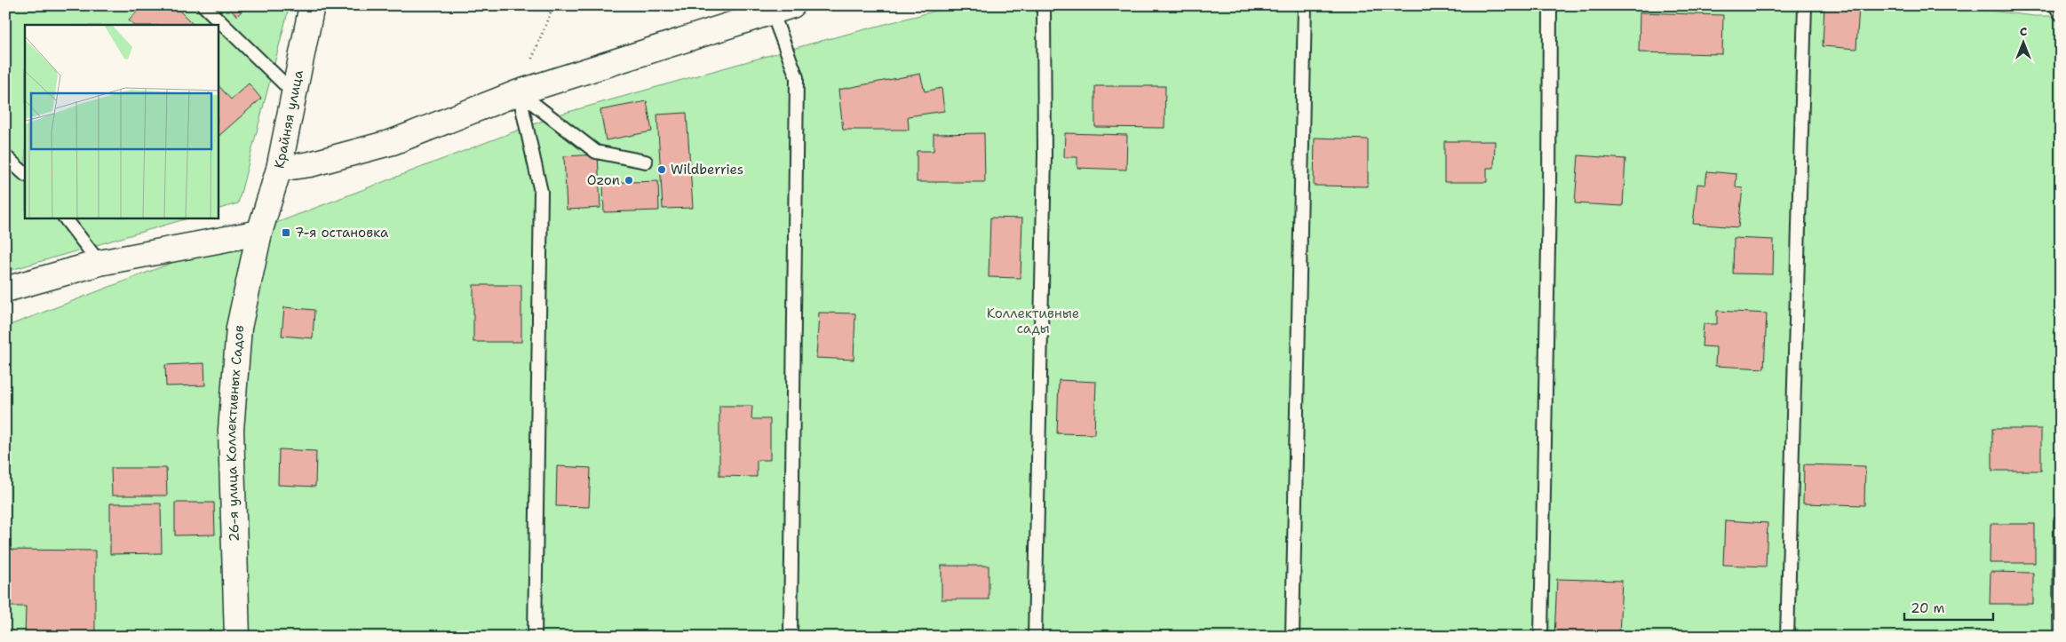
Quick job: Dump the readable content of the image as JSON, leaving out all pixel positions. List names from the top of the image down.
{
  "streets": {
    "street": ["Крайняя улица", "26-я улица Коллективных Садов"]
  },
  "crossings": [
    ["Крайняя улица", "26-я улица Коллективных Садов"]
  ],
  "parks": ["Коллективные сады"],
  "places": {
    "other": ["Wildberries", "Ozon"],
    "transit": ["7-я остановка"]
  },
  "scale_bar": "20 m",
  "north": "top"
}
